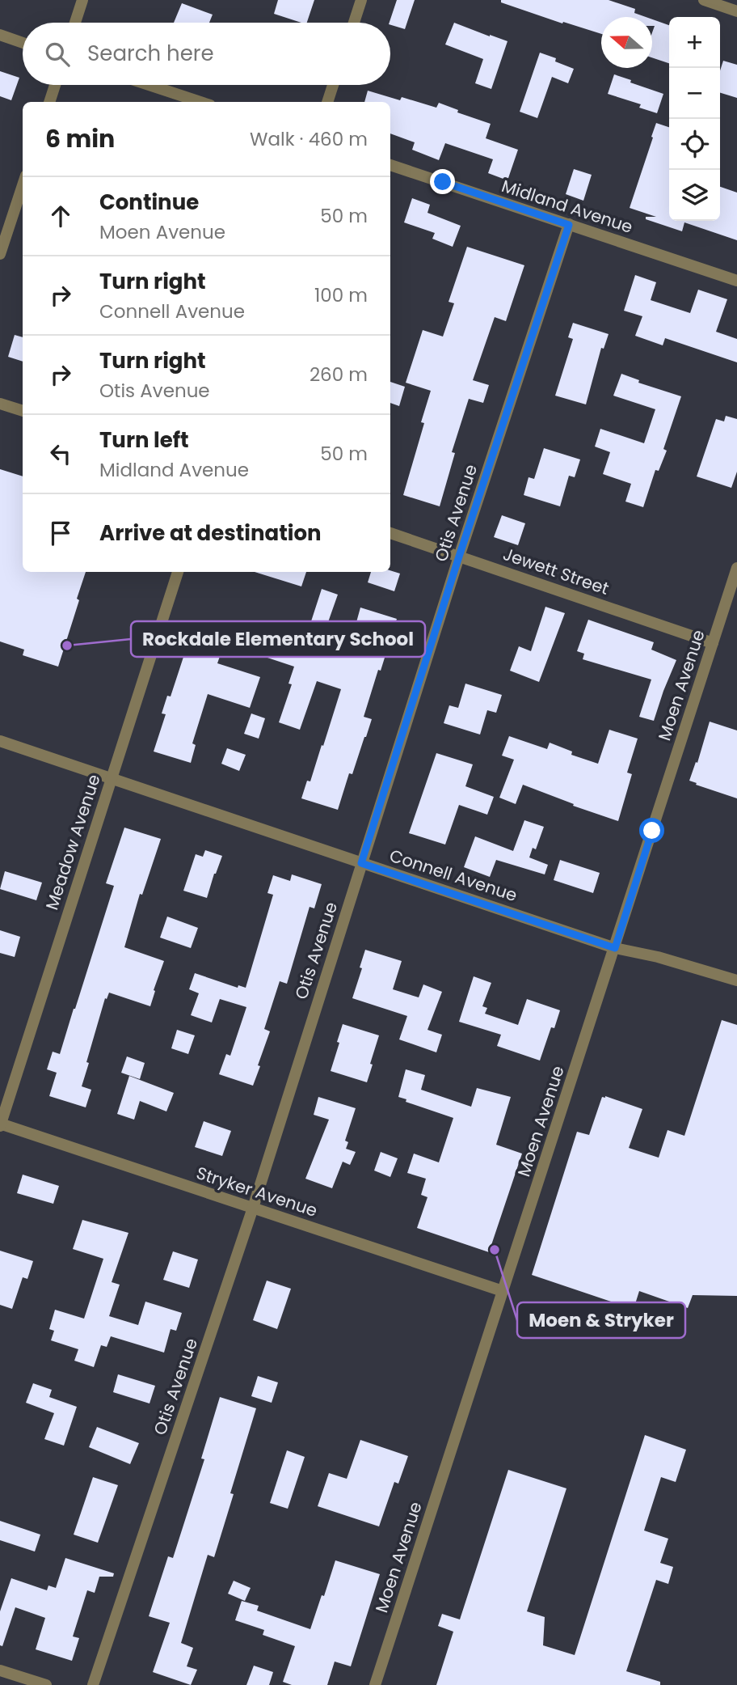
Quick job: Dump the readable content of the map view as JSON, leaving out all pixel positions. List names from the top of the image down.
{
  "streets": {
    "street": [
      "Midland Avenue",
      "Otis Avenue",
      "Jewett Street",
      "Moen Avenue",
      "Meadow Avenue",
      "Connell Avenue",
      "Stryker Avenue"
    ]
  },
  "crossings": [
    ["Midland Avenue", "Otis Avenue"],
    ["Otis Avenue", "Jewett Street"],
    ["Otis Avenue", "Connell Avenue"],
    ["Otis Avenue", "Stryker Avenue"],
    ["Jewett Street", "Moen Avenue"],
    ["Moen Avenue", "Connell Avenue"],
    ["Moen Avenue", "Stryker Avenue"],
    ["Meadow Avenue", "Connell Avenue"],
    ["Meadow Avenue", "Stryker Avenue"]
  ],
  "places": ["Rockdale Elementary School", "Moen & Stryker"],
  "north": "left",
  "page": {
    "map_buttons": ["+", "−"],
    "search": "Search here",
    "heading": ["6 min", "Walk · 460 m"],
    "list": [
      ["Continue", "Moen Avenue", "50 m"],
      ["Turn right", "Connell Avenue", "100 m"],
      ["Turn right", "Otis Avenue", "260 m"],
      ["Turn left", "Midland Avenue", "50 m"],
      "Arrive at destination"
    ]
  }
}
